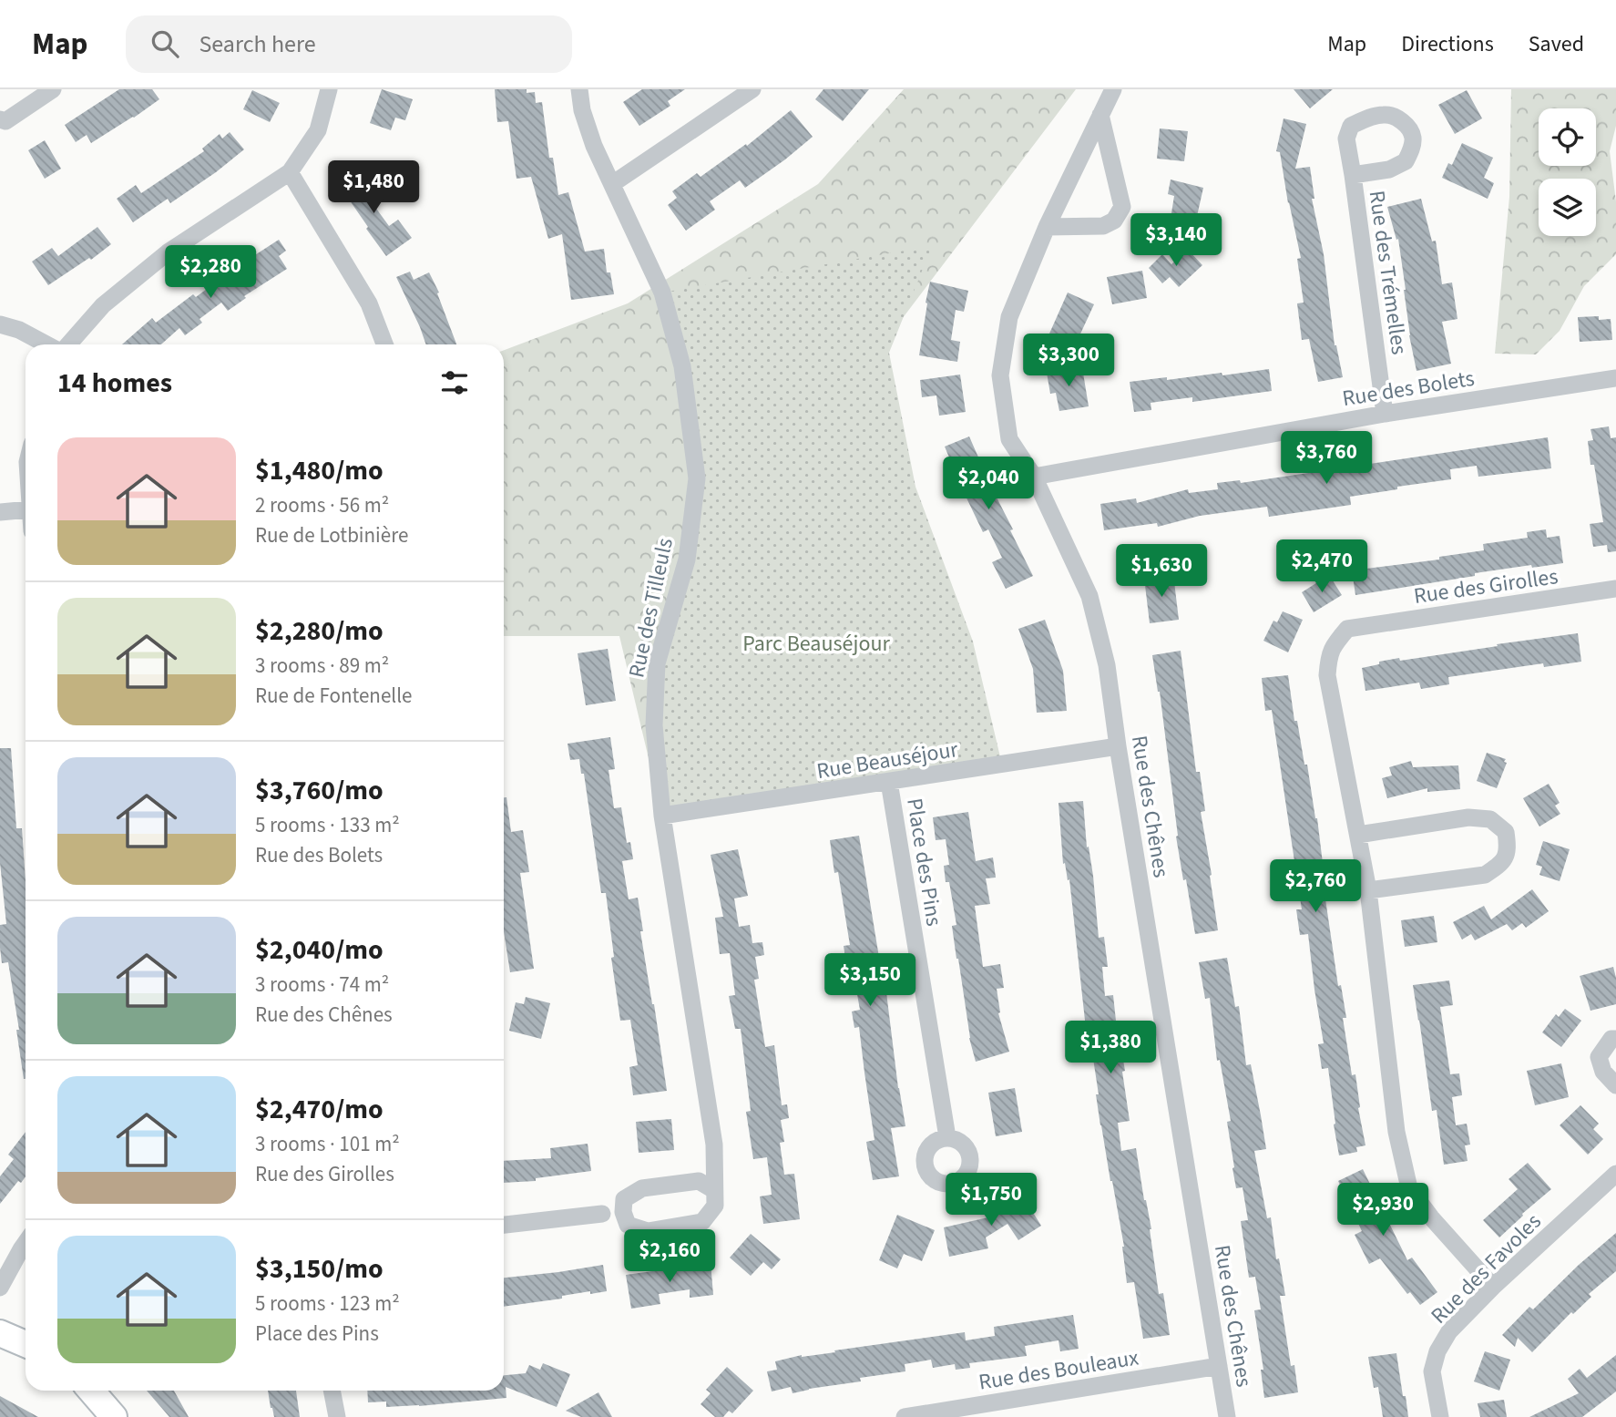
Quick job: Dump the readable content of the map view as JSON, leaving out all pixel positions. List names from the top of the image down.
{
  "streets": {
    "street": [
      "Rue des Trémelles",
      "Rue des Bolets",
      "Rue des Girolles",
      "Rue des Tilleuls",
      "Rue Beauséjour",
      "Rue des Chênes",
      "Place des Pins",
      "Rue des Favoles",
      "Rue des Bouleaux"
    ]
  },
  "crossings": [
    ["Rue des Trémelles", "Rue des Bolets"],
    ["Rue des Bolets", "Rue des Chênes"],
    ["Rue des Girolles", "Rue des Favoles"],
    ["Rue des Tilleuls", "Rue Beauséjour"],
    ["Rue Beauséjour", "Rue des Chênes"],
    ["Rue Beauséjour", "Place des Pins"],
    ["Rue des Chênes", "Rue des Bouleaux"]
  ],
  "parks": ["Parc Beauséjour"],
  "page": {
    "header": "Map",
    "search": "Search here",
    "nav": ["Map", "Directions", "Saved"],
    "price": [
      "$1,480",
      "$3,140",
      "$2,280",
      "$3,300",
      "$3,760",
      "$2,040",
      "$2,470",
      "$1,630",
      "$2,760",
      "$3,150",
      "$1,380",
      "$1,750",
      "$2,930",
      "$2,160"
    ],
    "heading": "14 homes",
    "list": [
      {
        "name": "$1,480/mo",
        "note": "2 rooms · 56 m² · Rue de Lotbinière"
      },
      {
        "name": "$2,280/mo",
        "note": "3 rooms · 89 m² · Rue de Fontenelle"
      },
      {
        "name": "$3,760/mo",
        "note": "5 rooms · 133 m² · Rue des Bolets"
      },
      {
        "name": "$2,040/mo",
        "note": "3 rooms · 74 m² · Rue des Chênes"
      },
      {
        "name": "$2,470/mo",
        "note": "3 rooms · 101 m² · Rue des Girolles"
      },
      {
        "name": "$3,150/mo",
        "note": "5 rooms · 123 m² · Place des Pins"
      }
    ]
  }
}
